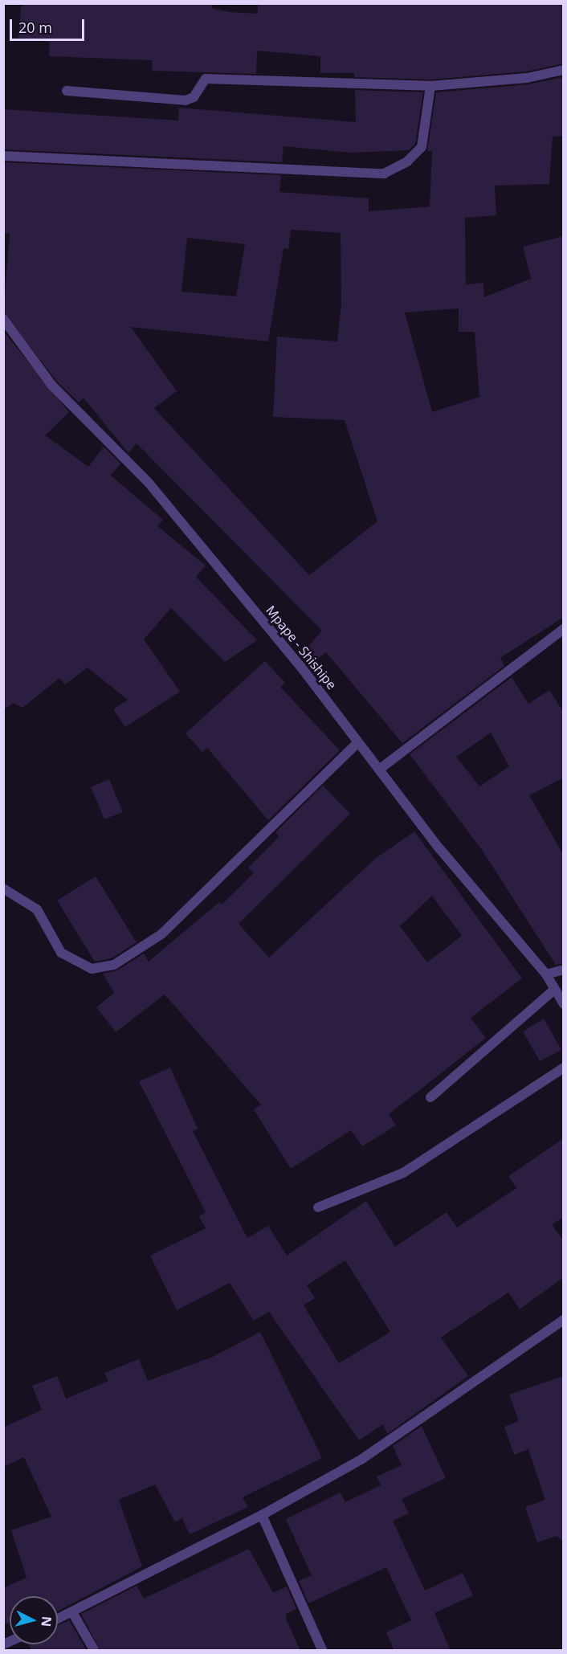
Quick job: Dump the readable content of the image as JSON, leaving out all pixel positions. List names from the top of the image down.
{
  "streets": {
    "street": ["Mpape - Shishipe"]
  },
  "scale_bar": "20 m",
  "north": "right"
}
